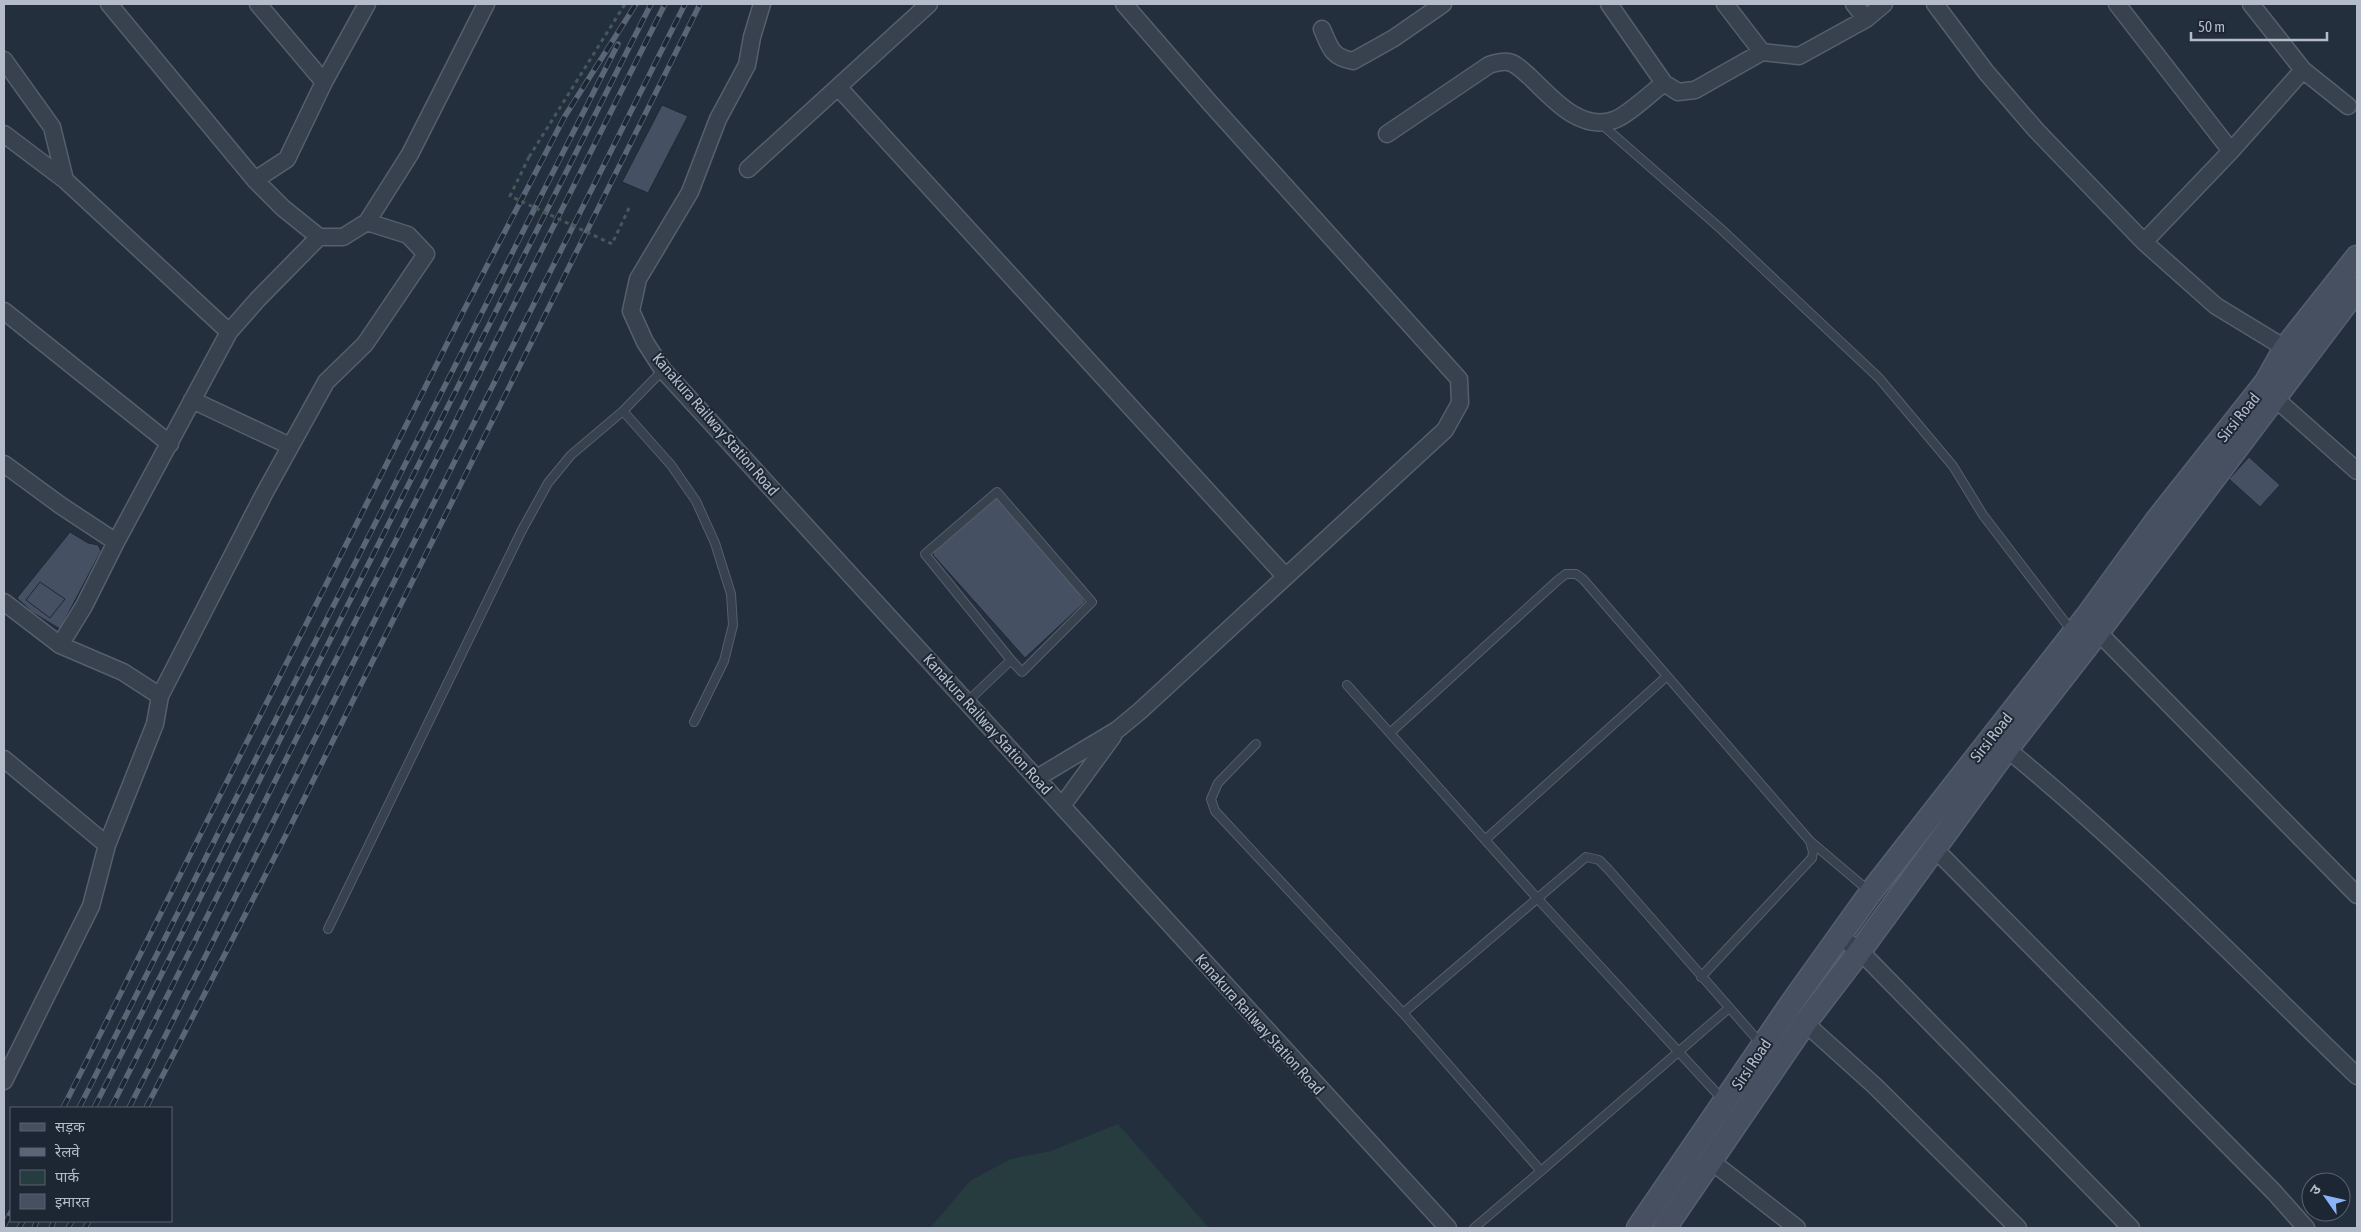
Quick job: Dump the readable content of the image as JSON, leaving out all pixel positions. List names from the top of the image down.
{
  "streets": {
    "main road": ["Sirsi Road"],
    "street": ["Kanakura Railway Station Road"]
  },
  "legend": [
    "सड़क",
    "रेलवे",
    "पार्क",
    "इमारत"
  ],
  "scale_bar": "50 m",
  "north": "top left"
}
